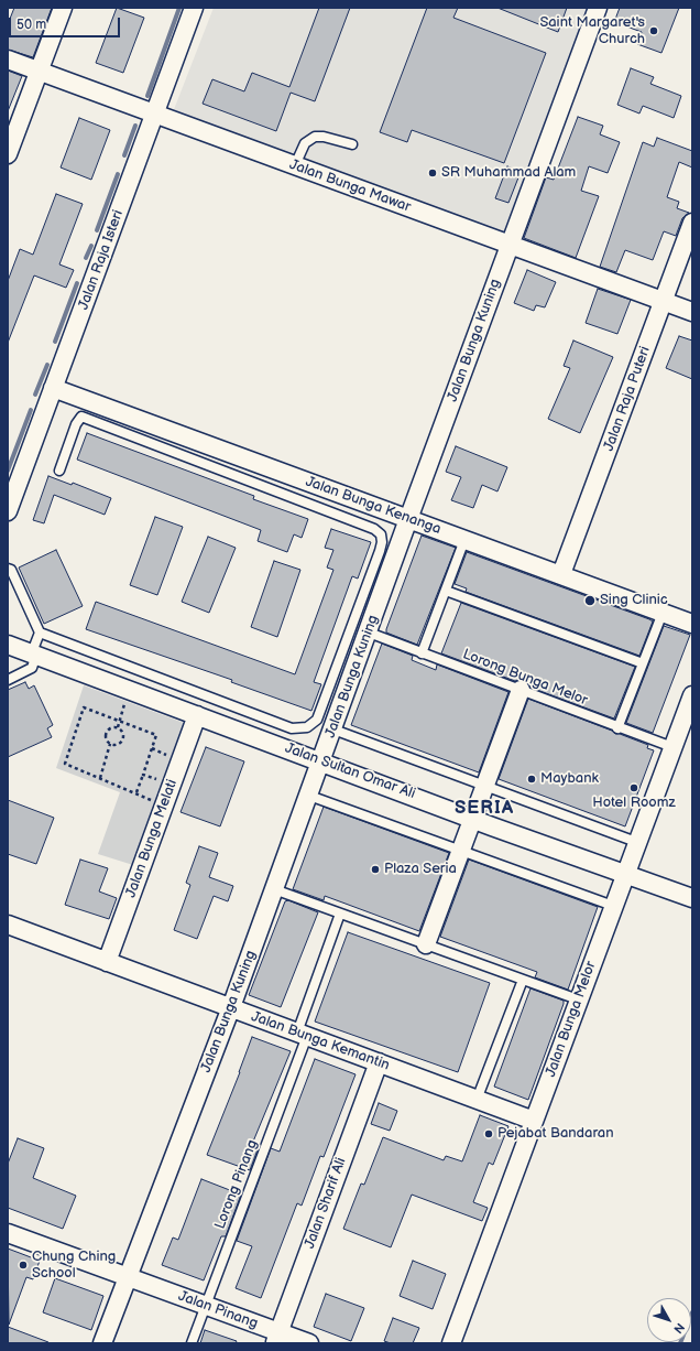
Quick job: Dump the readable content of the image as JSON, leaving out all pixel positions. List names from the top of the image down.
{
  "streets": {
    "street": [
      "Jalan Bunga Mawar",
      "Jalan Raja Isteri",
      "Jalan Bunga Kuning",
      "Jalan Raja Puteri",
      "Jalan Bunga Kenanga",
      "Jalan Sultan Omar Ali",
      "Jalan Bunga Melati",
      "Jalan Bunga Melor",
      "Jalan Bunga Kemantin",
      "Jalan Sharif Ali",
      "Jalan Pinang"
    ],
    "lane": ["Lorong Bunga Melor", "Lorong Pinang"]
  },
  "crossings": [
    ["Jalan Bunga Mawar", "Jalan Raja Isteri"],
    ["Jalan Bunga Mawar", "Jalan Bunga Kuning"],
    ["Jalan Bunga Mawar", "Jalan Raja Puteri"],
    ["Jalan Raja Isteri", "Jalan Bunga Kenanga"],
    ["Jalan Bunga Kuning", "Jalan Bunga Kenanga"],
    ["Jalan Bunga Kuning", "Lorong Bunga Melor"],
    ["Jalan Bunga Kuning", "Jalan Sultan Omar Ali"],
    ["Jalan Bunga Kuning", "Jalan Bunga Kemantin"],
    ["Jalan Bunga Kuning", "Jalan Pinang"],
    ["Jalan Raja Puteri", "Jalan Bunga Kenanga"],
    ["Lorong Bunga Melor", "Jalan Bunga Melor"],
    ["Jalan Sultan Omar Ali", "Jalan Bunga Melati"],
    ["Jalan Sultan Omar Ali", "Jalan Bunga Melor"],
    ["Jalan Bunga Melati", "Jalan Bunga Kemantin"],
    ["Jalan Bunga Melor", "Jalan Bunga Kemantin"],
    ["Jalan Bunga Kemantin", "Lorong Pinang"],
    ["Jalan Bunga Kemantin", "Jalan Sharif Ali"],
    ["Lorong Pinang", "Jalan Pinang"],
    ["Jalan Sharif Ali", "Jalan Pinang"]
  ],
  "districts": ["SERIA"],
  "places": [
    "Saint Margaret's Church",
    "SR Muhammad Alam",
    "Sing Clinic",
    "Maybank",
    "Hotel Roomz",
    "Plaza Seria",
    "Pejabat Bandaran",
    "Chung Ching School"
  ],
  "scale_bar": "50 m",
  "north": "bottom right"
}
